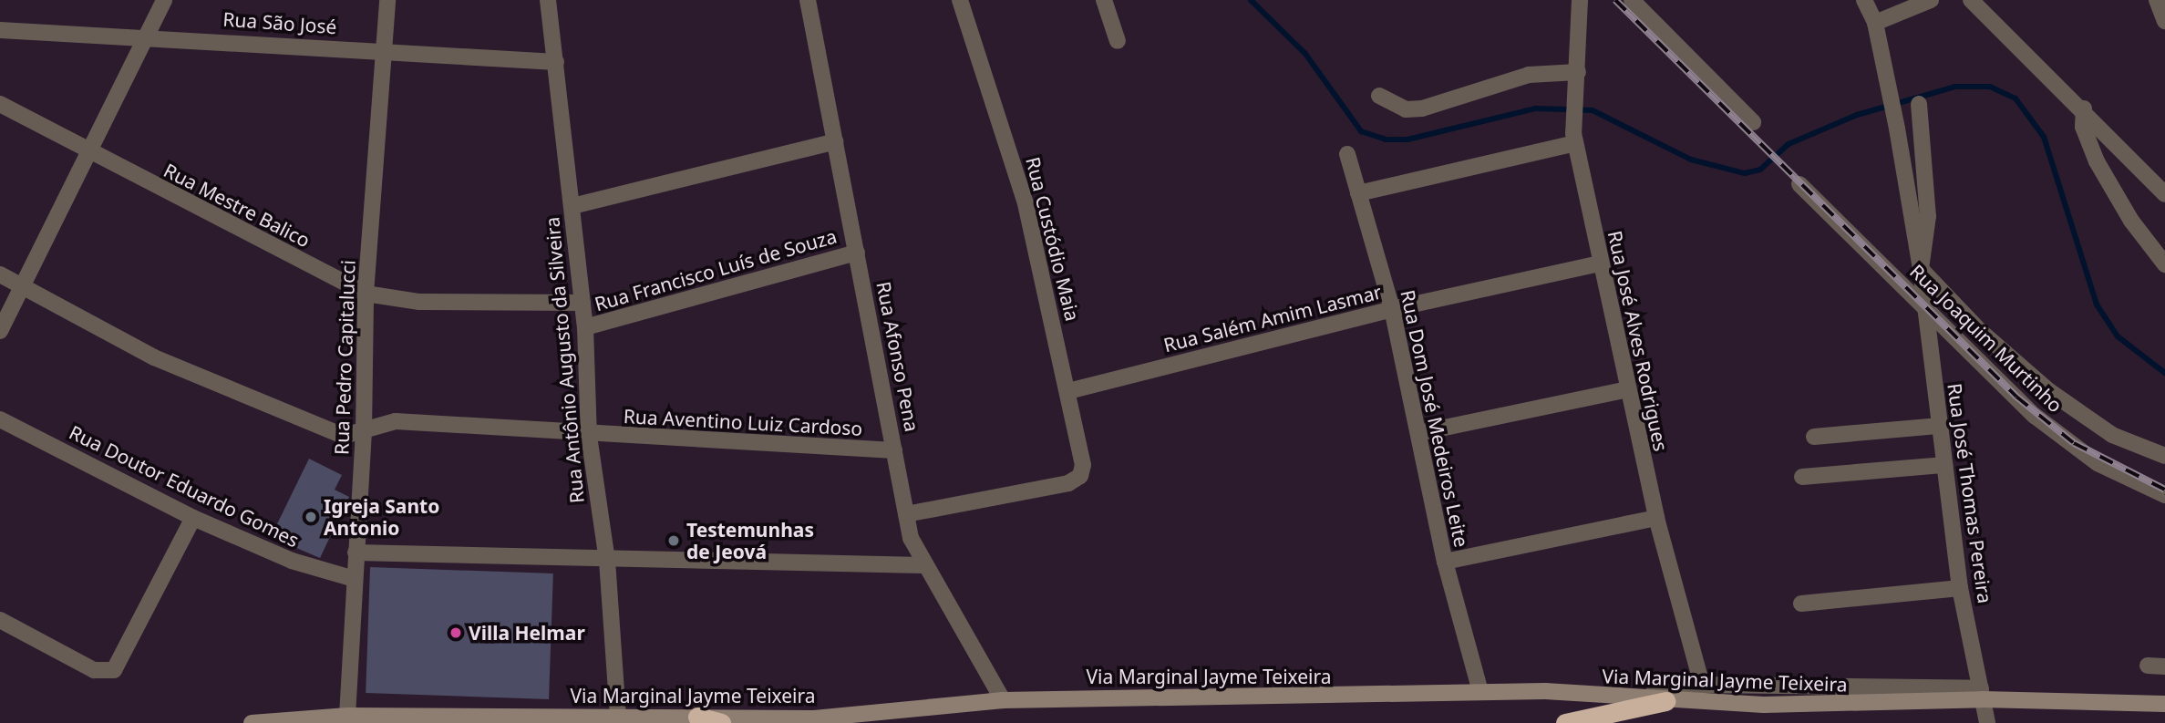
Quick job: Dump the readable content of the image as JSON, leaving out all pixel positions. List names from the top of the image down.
{
  "streets": {
    "main road": ["Via Marginal Jayme Teixeira"],
    "street": [
      "Rua São José",
      "Rua Mestre Balico",
      "Rua Custódio Maia",
      "Rua Francisco Luís de Souza",
      "Rua Salém Amim Lasmar",
      "Rua Joaquim Murtinho",
      "Rua José Alves Rodrigues",
      "Rua Afonso Pena",
      "Rua Pedro Capitalucci",
      "Rua Antônio Augusto da Silveira",
      "Rua Dom José Medeiros Leite",
      "Rua Aventino Luiz Cardoso",
      "Rua Doutor Eduardo Gomes",
      "Rua José Thomas Pereira"
    ]
  },
  "crossings": [
    ["Rua São José", "Rua Pedro Capitalucci"],
    ["Rua São José", "Rua Antônio Augusto da Silveira"],
    ["Rua Mestre Balico", "Rua Pedro Capitalucci"],
    ["Rua Mestre Balico", "Rua Antônio Augusto da Silveira"],
    ["Rua Custódio Maia", "Rua Salém Amim Lasmar"],
    ["Rua Custódio Maia", "Rua Afonso Pena"],
    ["Rua Francisco Luís de Souza", "Rua Afonso Pena"],
    ["Rua Francisco Luís de Souza", "Rua Antônio Augusto da Silveira"],
    ["Rua Salém Amim Lasmar", "Rua José Alves Rodrigues"],
    ["Rua Salém Amim Lasmar", "Rua Dom José Medeiros Leite"],
    ["Rua Joaquim Murtinho", "Rua José Thomas Pereira"],
    ["Rua Afonso Pena", "Rua Aventino Luiz Cardoso"],
    ["Rua Afonso Pena", "Via Marginal Jayme Teixeira"],
    ["Rua Pedro Capitalucci", "Rua Aventino Luiz Cardoso"],
    ["Rua Pedro Capitalucci", "Rua Doutor Eduardo Gomes"],
    ["Rua Pedro Capitalucci", "Via Marginal Jayme Teixeira"],
    ["Rua Antônio Augusto da Silveira", "Rua Aventino Luiz Cardoso"],
    ["Rua Antônio Augusto da Silveira", "Via Marginal Jayme Teixeira"],
    ["Rua Dom José Medeiros Leite", "Via Marginal Jayme Teixeira"],
    ["Rua José Thomas Pereira", "Via Marginal Jayme Teixeira"]
  ],
  "places": ["Igreja Santo Antonio", "Testemunhas de Jeová", "Villa Helmar"]
}
